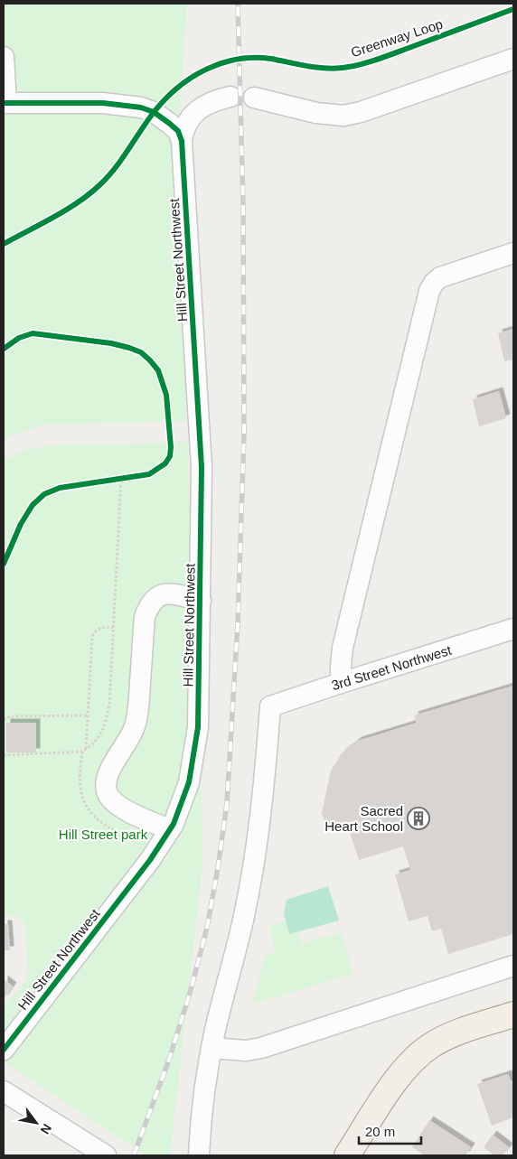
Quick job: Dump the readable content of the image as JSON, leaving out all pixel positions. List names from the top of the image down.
{
  "streets": {
    "street": ["Hill Street Northwest", "3rd Street Northwest"],
    "cycle path": ["Greenway Loop"]
  },
  "parks": ["Hill Street park"],
  "places": {
    "building": ["Sacred Heart School"]
  },
  "scale_bar": "20 m",
  "north": "bottom right"
}
